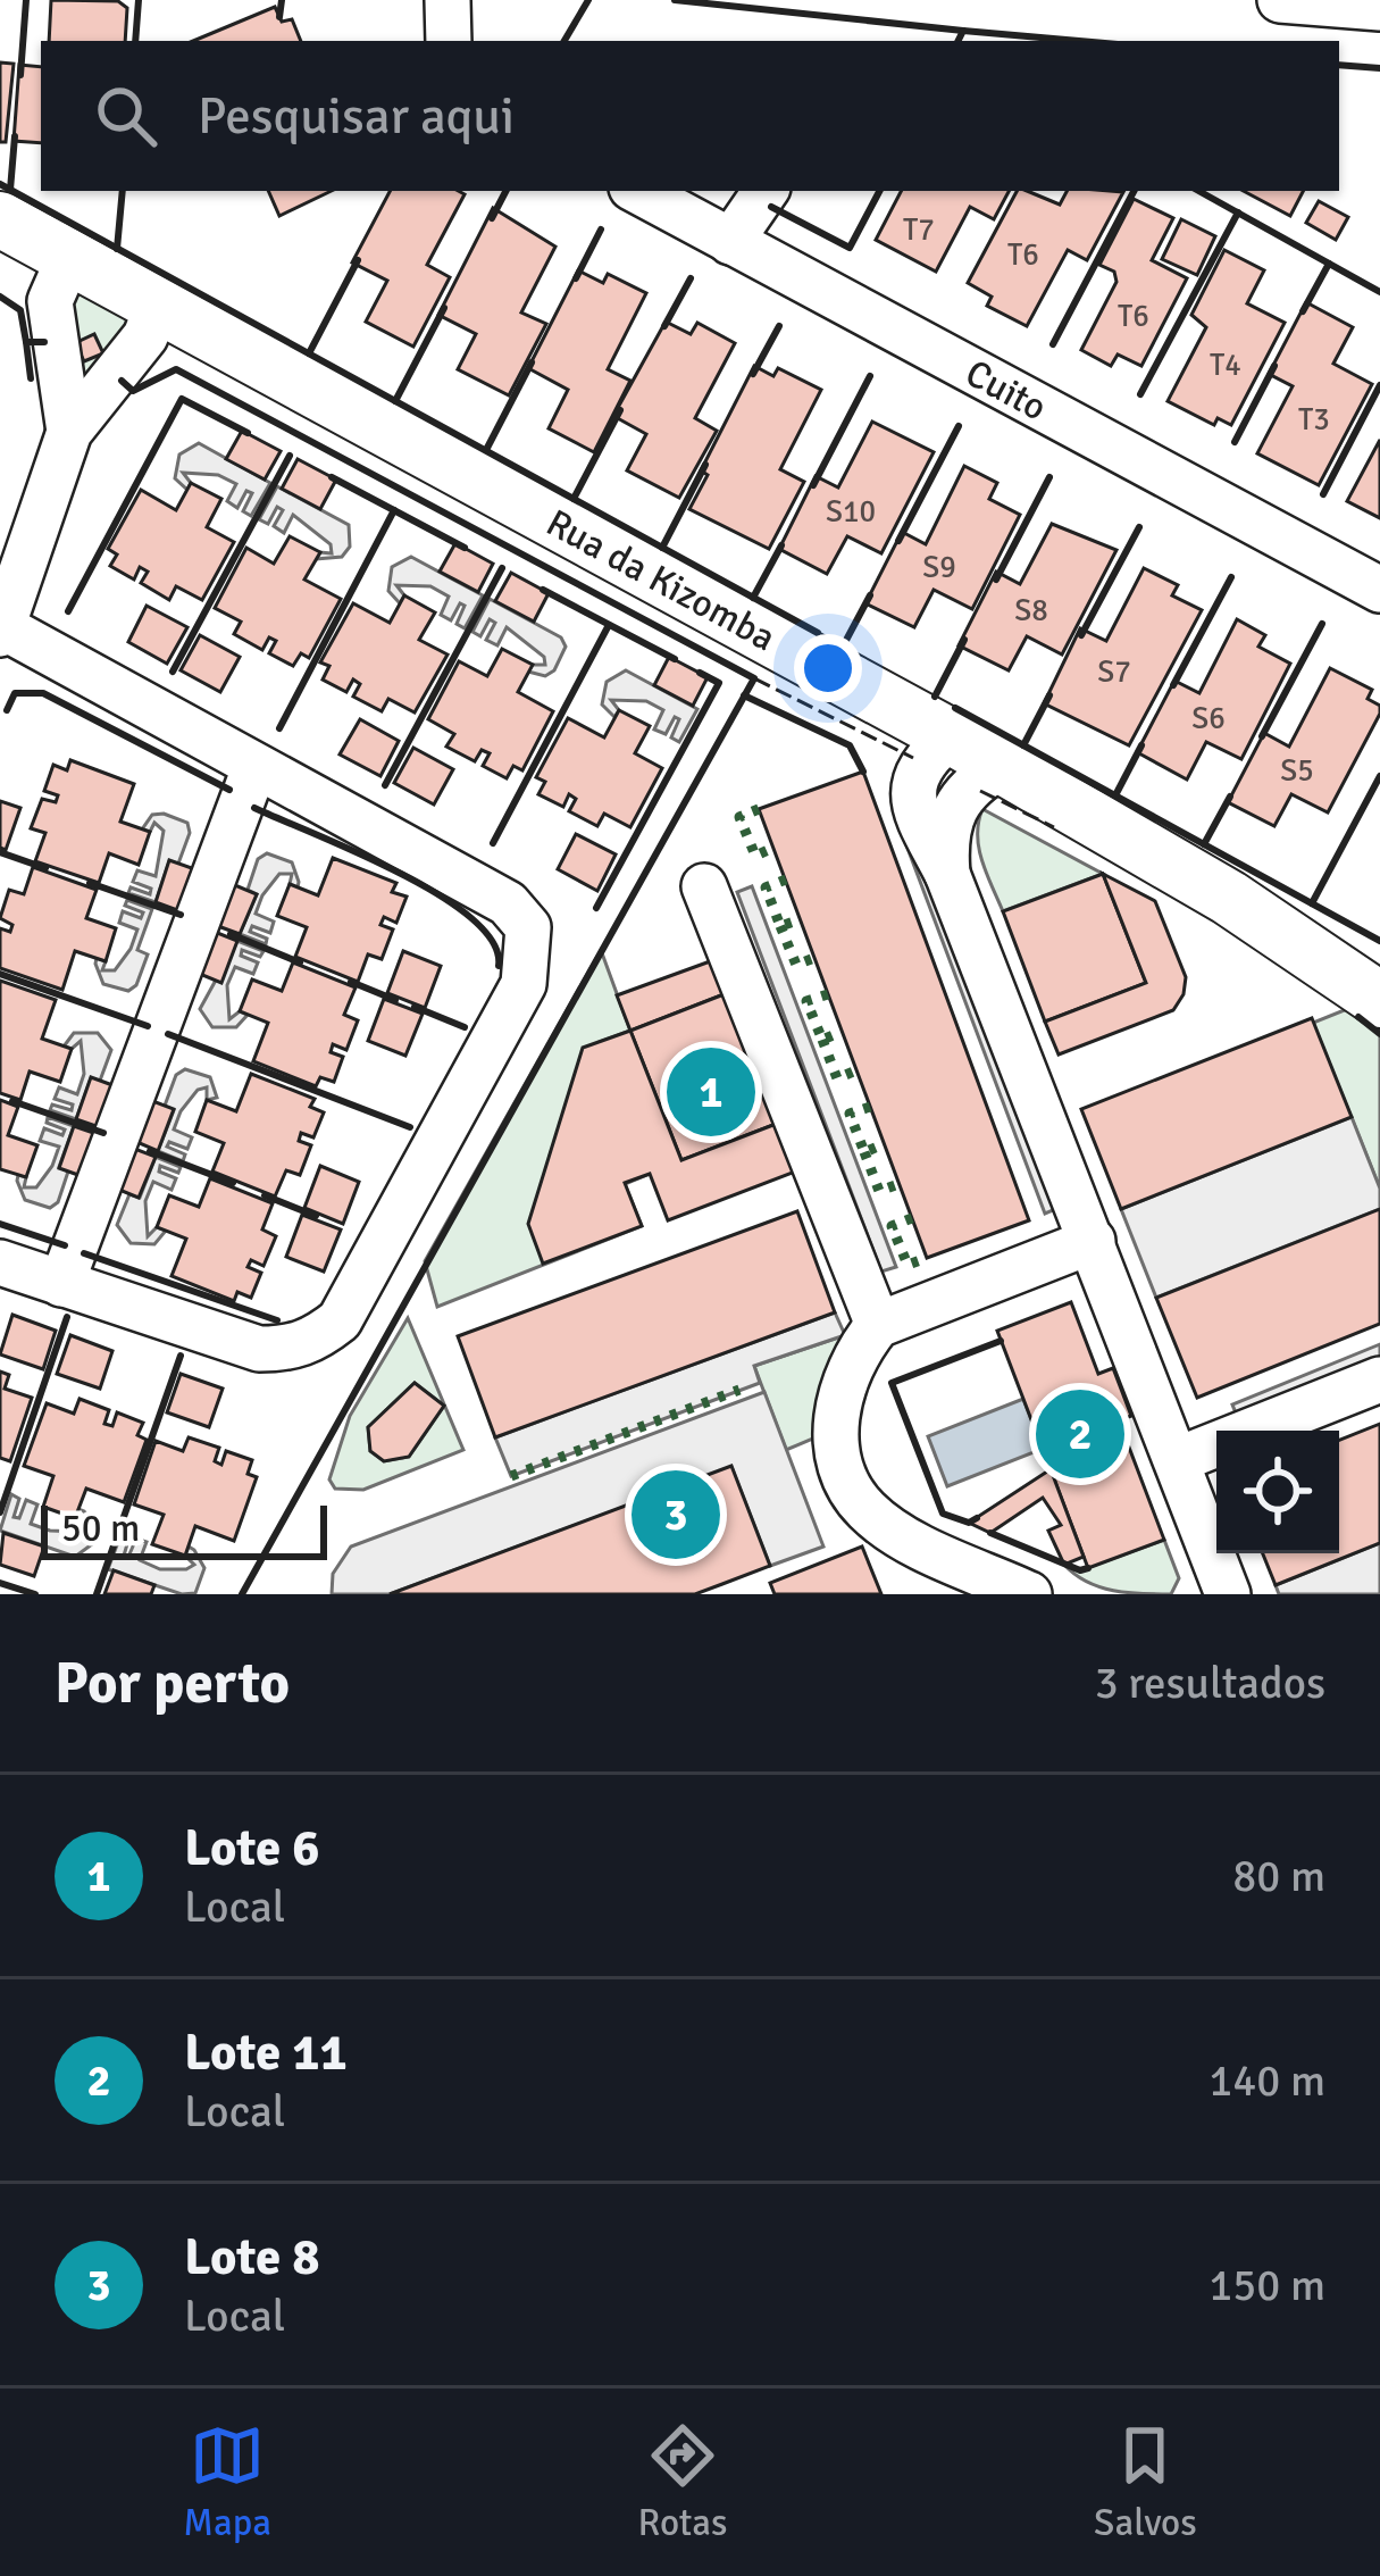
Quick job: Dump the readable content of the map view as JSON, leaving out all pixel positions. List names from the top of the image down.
{
  "streets": {
    "main road": ["Rua da Kizomba"],
    "street": ["Cuito"]
  },
  "house_numbers": [
    "T7",
    "T6",
    "T6",
    "T4",
    "T3",
    "S10",
    "S9",
    "S8",
    "S7",
    "S6",
    "S5"
  ],
  "scale_bar": "50 m",
  "page": {
    "search": "Pesquisar aqui",
    "pins": ["1", "2", "3"],
    "scale": "50 m",
    "heading": ["Por perto", "3 resultados"],
    "list": [
      {
        "mark": "1",
        "name": "Lote 6",
        "note": "Local",
        "value": "80 m"
      },
      {
        "mark": "2",
        "name": "Lote 11",
        "note": "Local",
        "value": "140 m"
      },
      {
        "mark": "3",
        "name": "Lote 8",
        "note": "Local",
        "value": "150 m"
      }
    ],
    "nav": ["Mapa", "Rotas", "Salvos"]
  }
}
